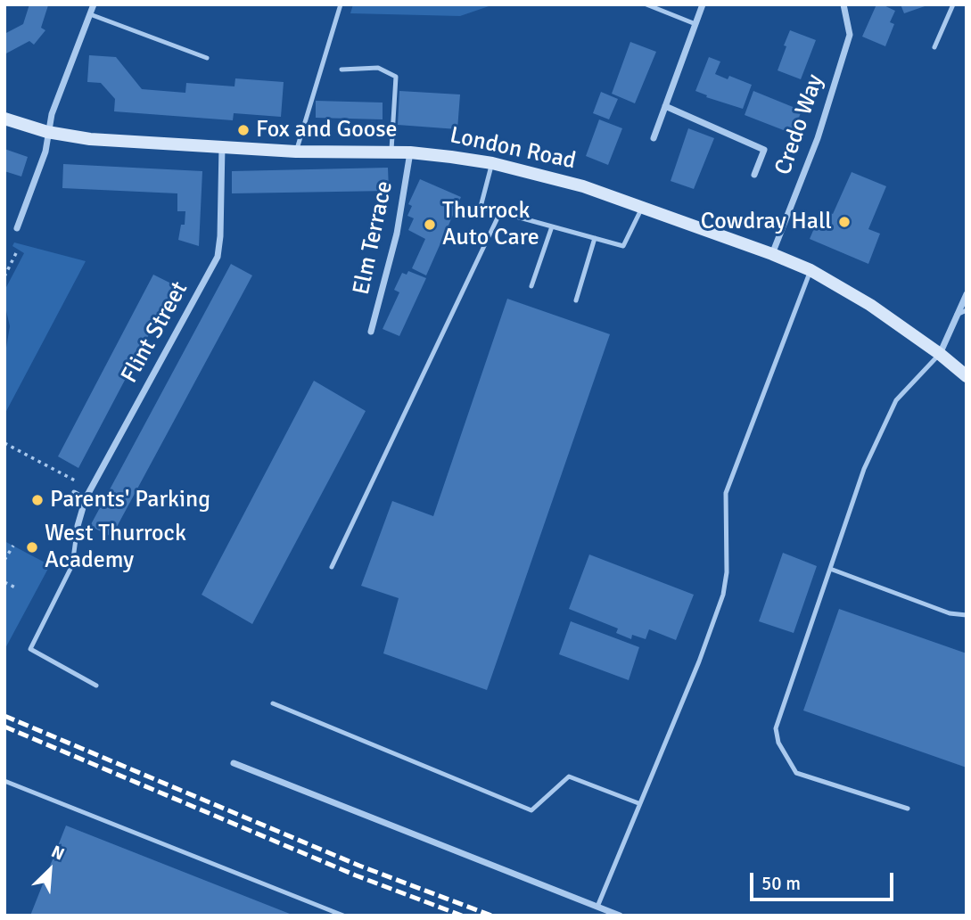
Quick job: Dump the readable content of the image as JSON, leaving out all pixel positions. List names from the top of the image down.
{
  "streets": {
    "street": [
      "Credo Way",
      "London Road",
      "Elm Terrace",
      "Flint Street"
    ]
  },
  "crossings": [
    ["Credo Way", "London Road"],
    ["London Road", "Elm Terrace"],
    ["London Road", "Flint Street"]
  ],
  "places": [
    "Fox and Goose",
    "Cowdray Hall",
    "Thurrock Auto Care",
    "Parents' Parking",
    "West Thurrock Academy"
  ],
  "scale_bar": "50 m",
  "north": "top right"
}
